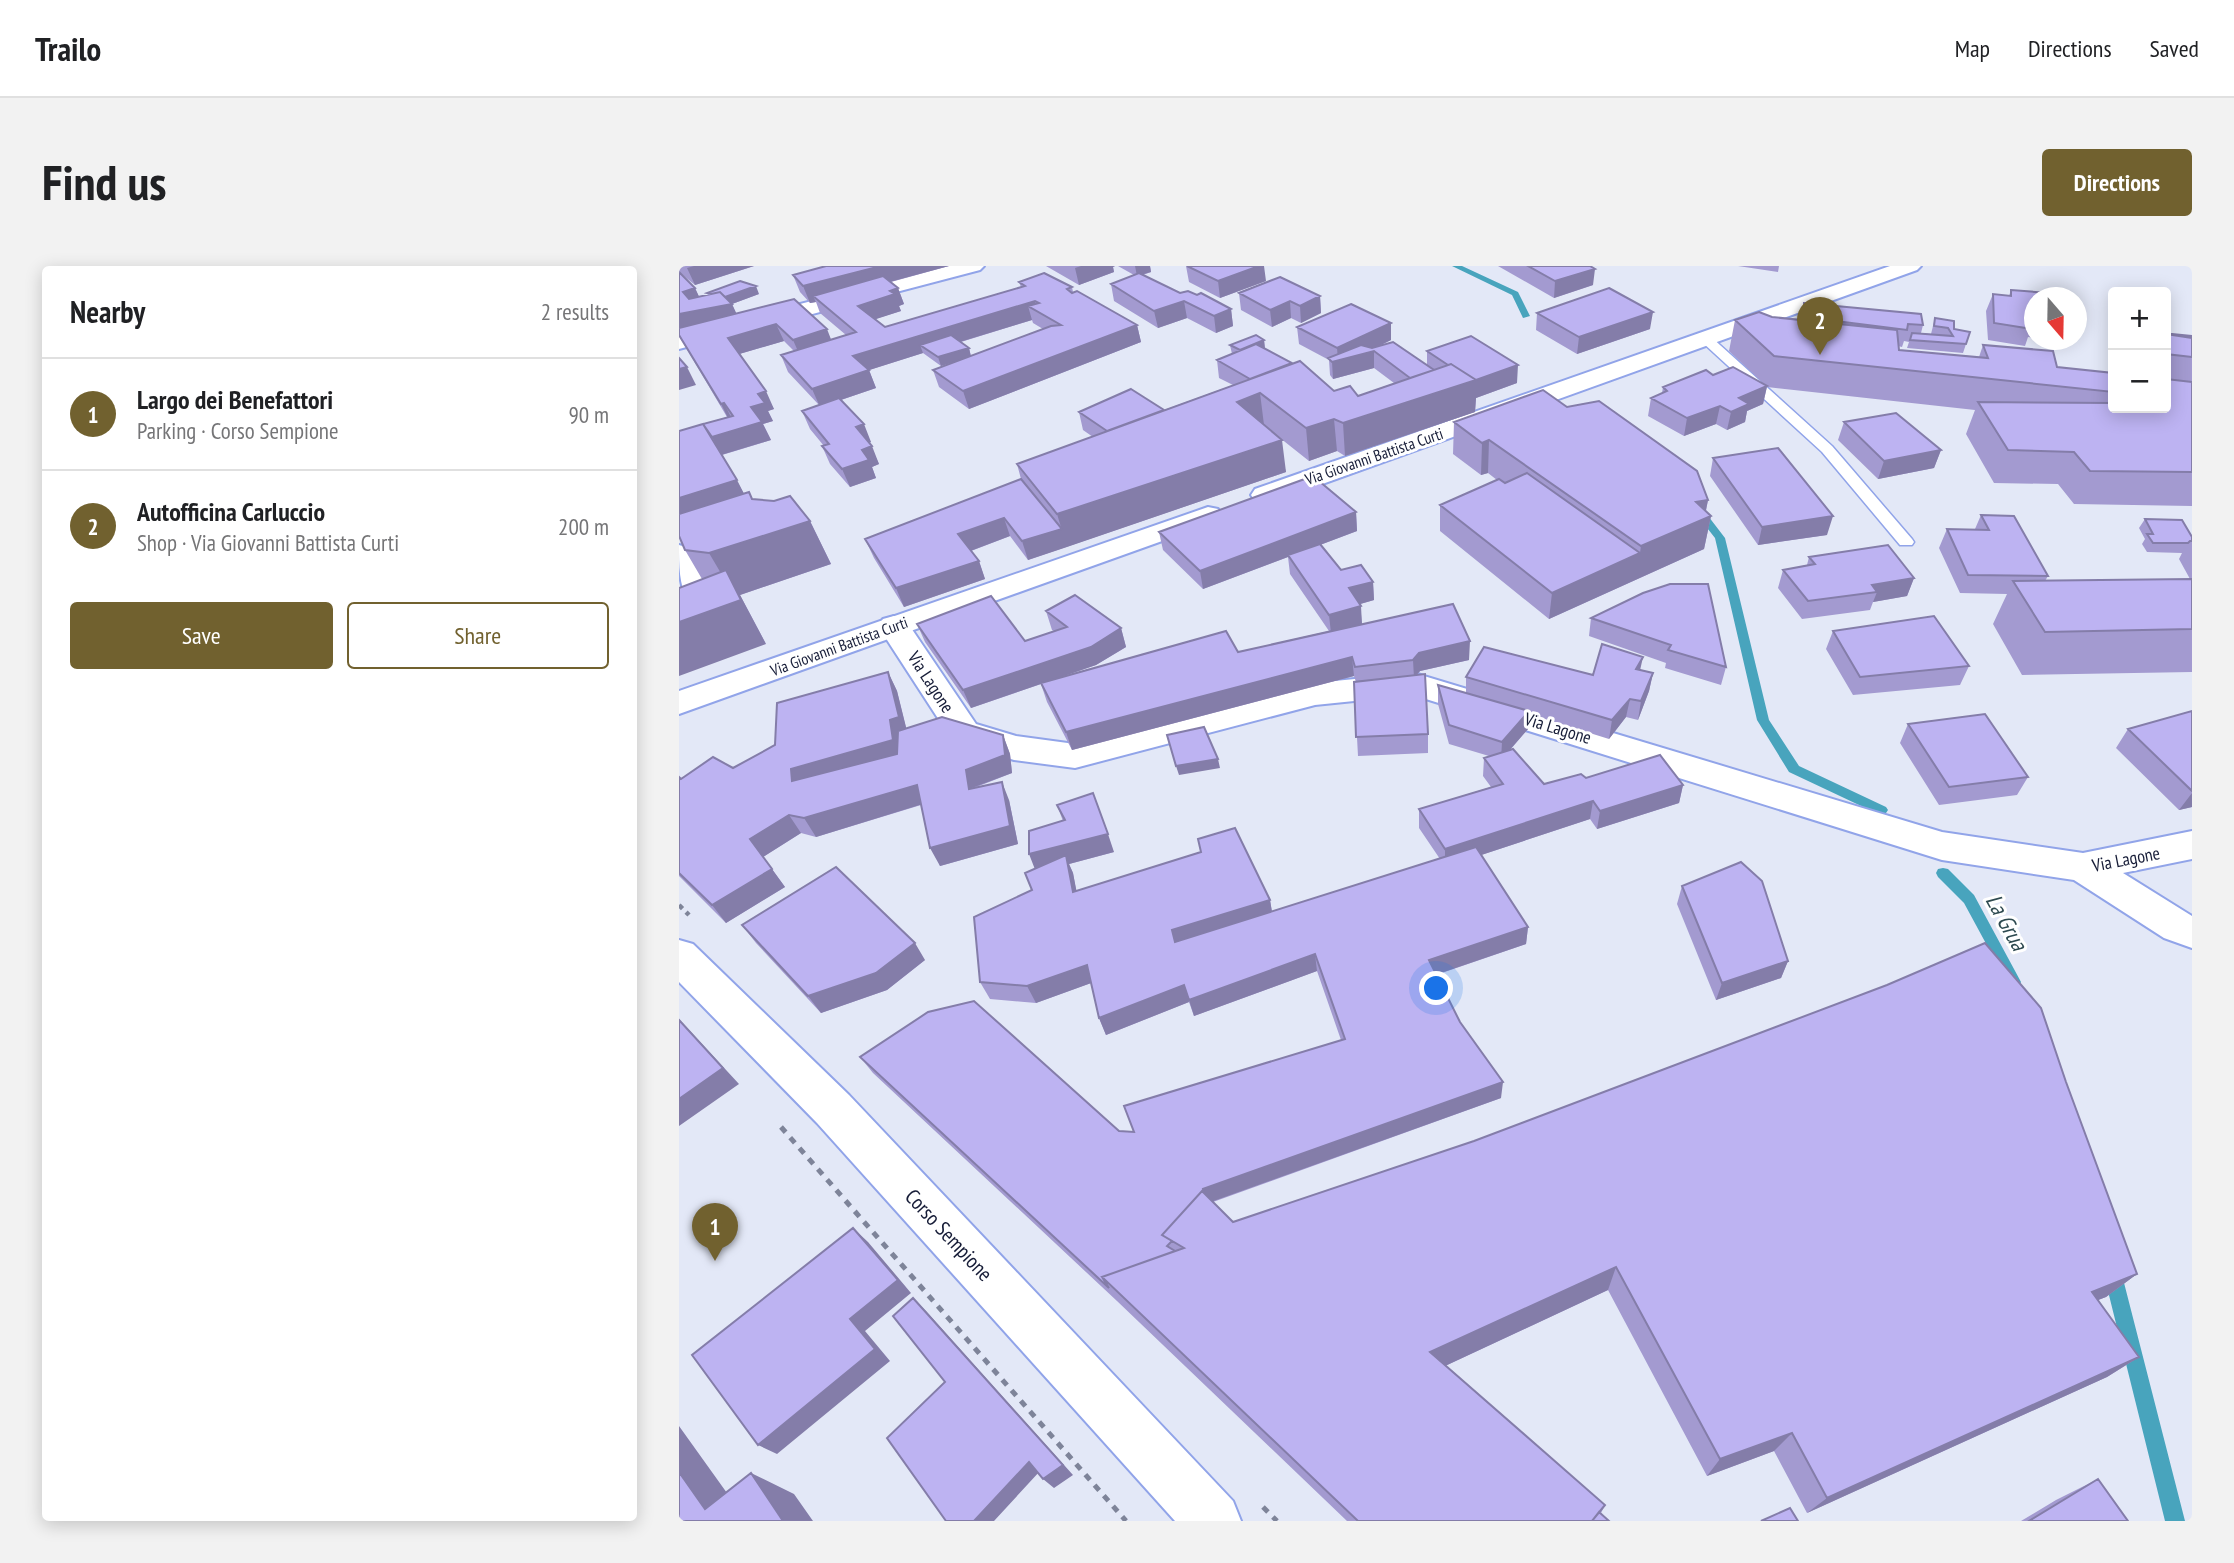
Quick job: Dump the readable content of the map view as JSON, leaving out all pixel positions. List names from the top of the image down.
{
  "streets": {
    "street": ["Via Giovanni Battista Curti", "Via Lagone", "Corso Sempione"]
  },
  "crossings": [
    ["Via Giovanni Battista Curti", "Via Lagone"]
  ],
  "water": ["La Grua"],
  "north": "bottom",
  "page": {
    "header": "Trailo",
    "nav": ["Map", "Directions", "Saved"],
    "buttons": [
      "Directions",
      ["Save", "Share"]
    ],
    "title": "Find us",
    "heading": ["Nearby", "2 results"],
    "map_buttons": ["+", "−"],
    "pins": ["2", "1"],
    "list": [
      {
        "mark": "1",
        "name": "Largo dei Benefattori",
        "note": "Parking · Corso Sempione",
        "value": "90 m"
      },
      {
        "mark": "2",
        "name": "Autofficina Carluccio",
        "note": "Shop · Via Giovanni Battista Curti",
        "value": "200 m"
      }
    ]
  }
}
